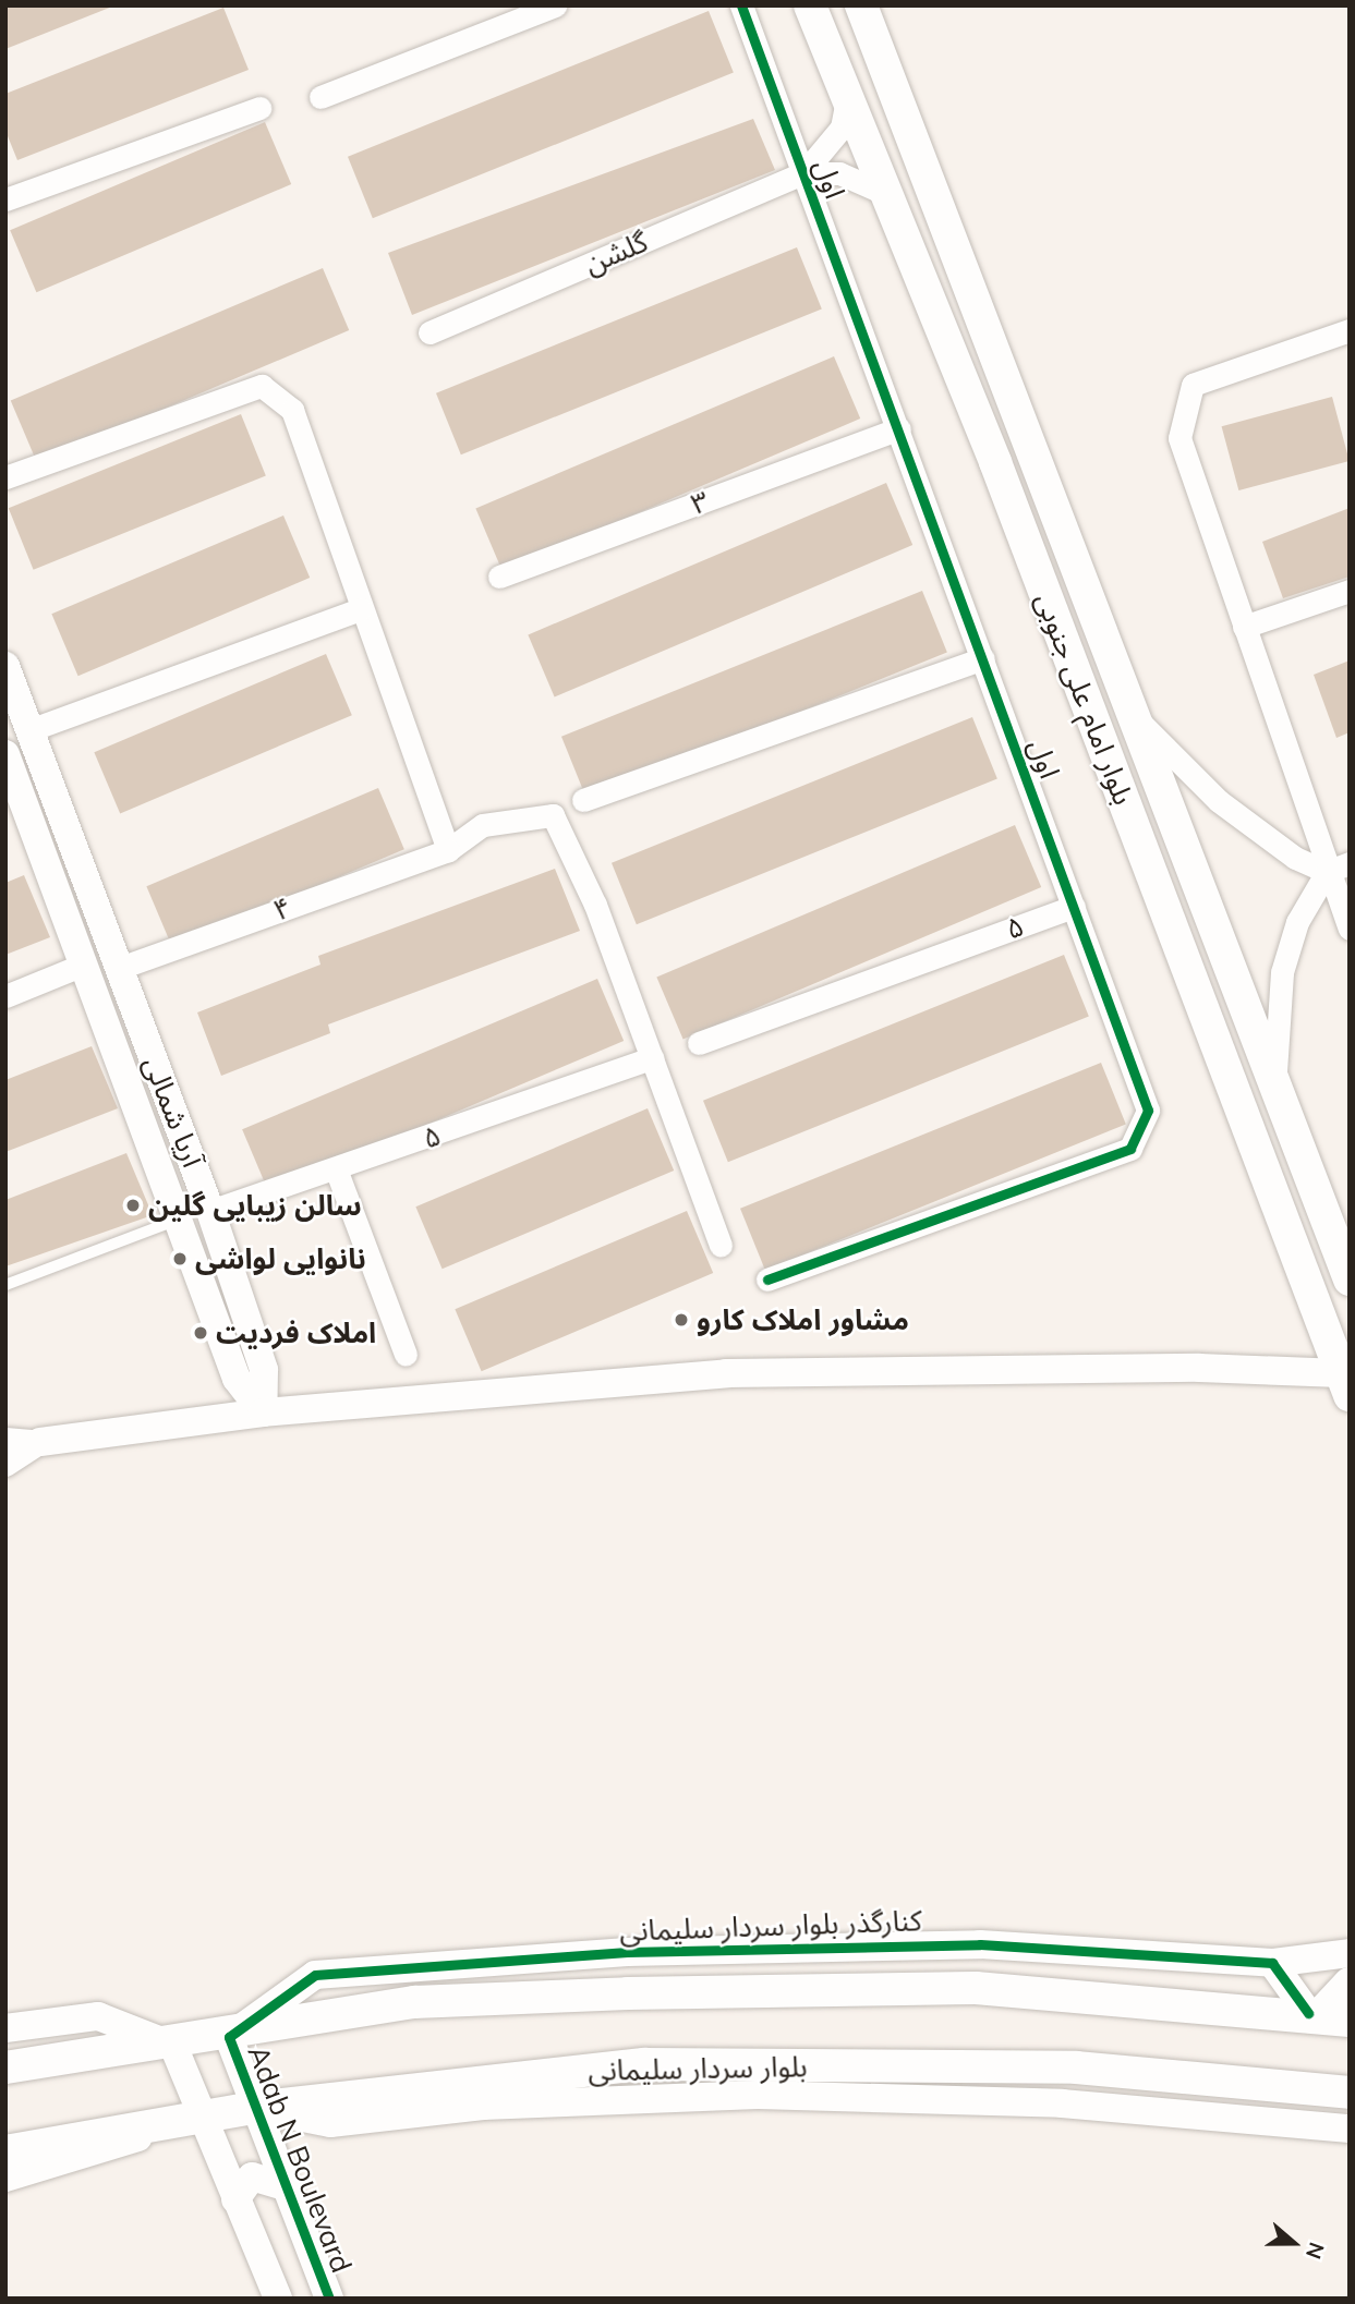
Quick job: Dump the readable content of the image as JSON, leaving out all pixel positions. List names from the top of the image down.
{
  "streets": {
    "main road": ["بلوار امام علی جنوبی", "بلوار سردار سلیمانی"],
    "street": [
      "اول",
      "گلشن",
      "۳",
      "۴",
      "۵",
      "آریا شمالی",
      "کنارگذر بلوار سردار سلیمانی",
      "Adab N Boulevard"
    ]
  },
  "crossings": [
    ["اول", "گلشن"],
    ["اول", "۳"],
    ["اول", "۵"],
    ["۴", "۵"],
    ["۴", "آریا شمالی"],
    ["۵", "آریا شمالی"],
    ["کنارگذر بلوار سردار سلیمانی", "Adab N Boulevard"],
    ["بلوار سردار سلیمانی", "Adab N Boulevard"]
  ],
  "places": [
    "سالن زیبایی گلین",
    "نانوایی لواشی",
    "مشاور املاک کارو",
    "املاک فردیت"
  ],
  "north": "right"
}
